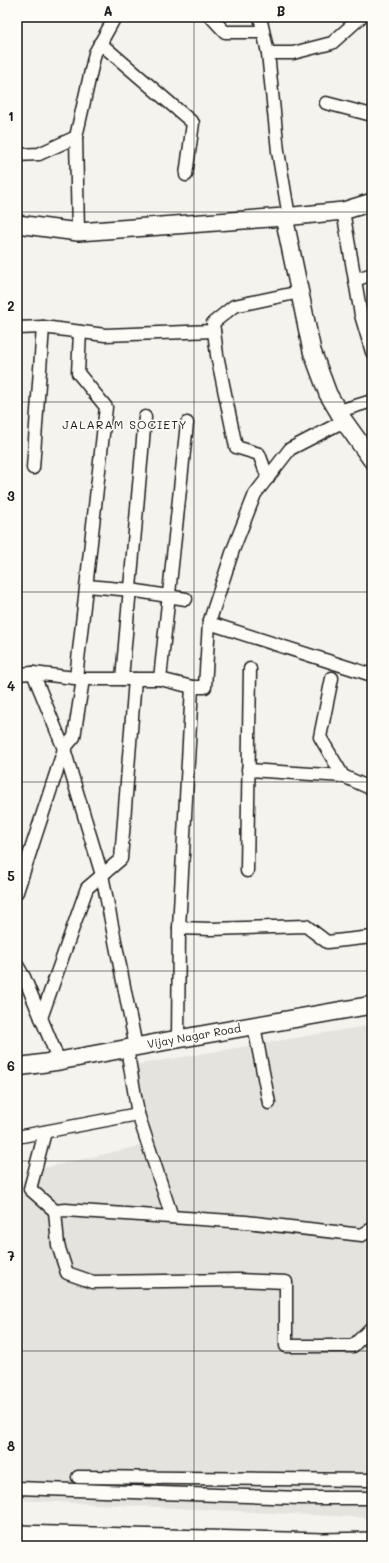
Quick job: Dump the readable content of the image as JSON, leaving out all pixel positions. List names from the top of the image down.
{
  "streets": {
    "street": ["Vijay Nagar Road"]
  },
  "districts": ["JALARAM SOCIETY"],
  "grid": {
    "columns": ["A", "B"],
    "rows": [
      "1",
      "2",
      "3",
      "4",
      "5",
      "6",
      "7",
      "8"
    ]
  }
}
